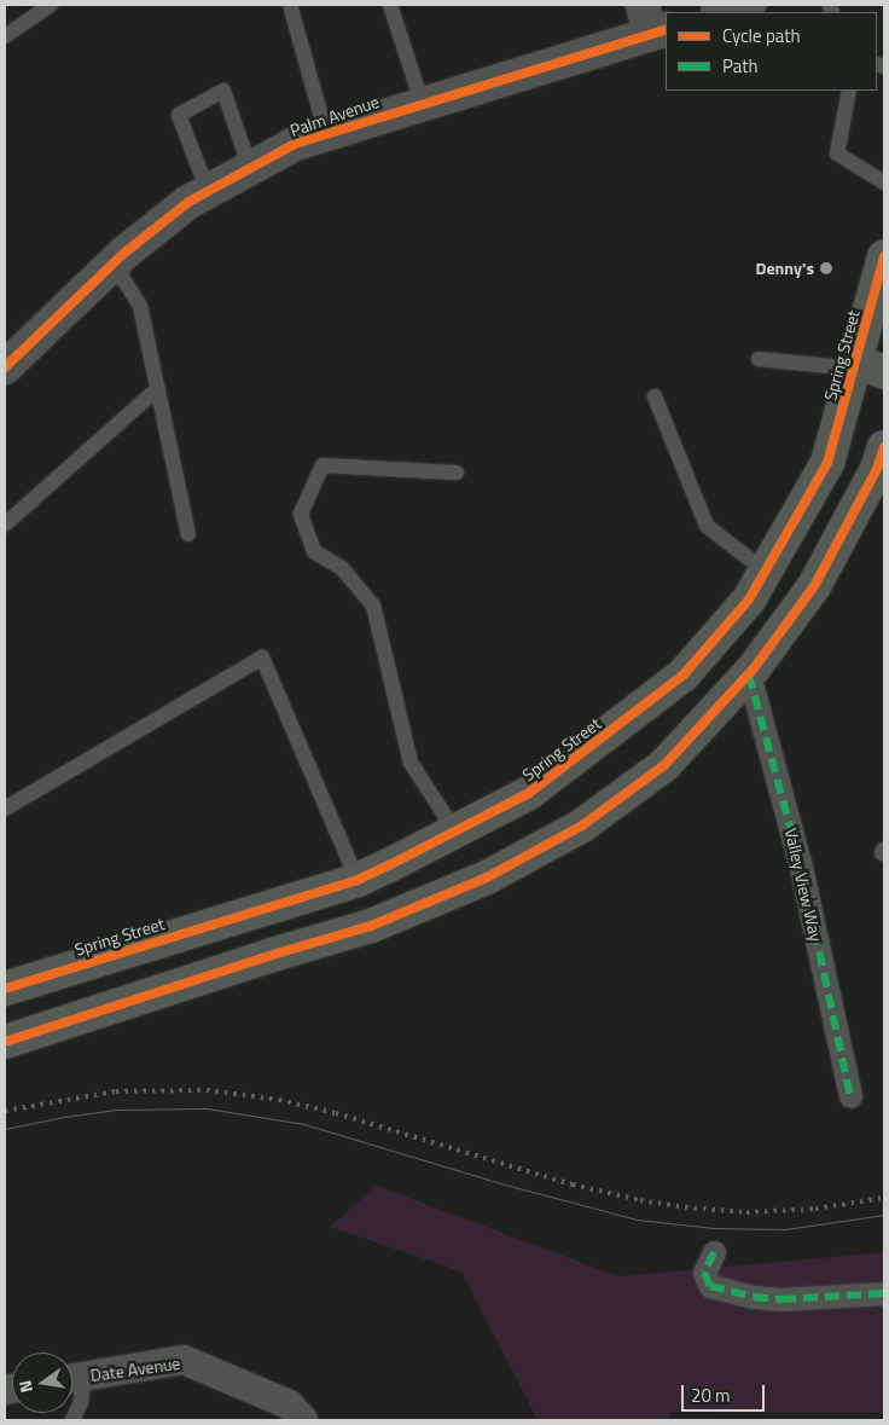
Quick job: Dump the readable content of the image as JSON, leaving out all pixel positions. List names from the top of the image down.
{
  "streets": {
    "main road": ["Spring Street"],
    "street": ["Palm Avenue", "Valley View Way", "Date Avenue"]
  },
  "places": ["Denny's"],
  "legend": ["Cycle path", "Path"],
  "scale_bar": "20 m",
  "north": "left"
}
